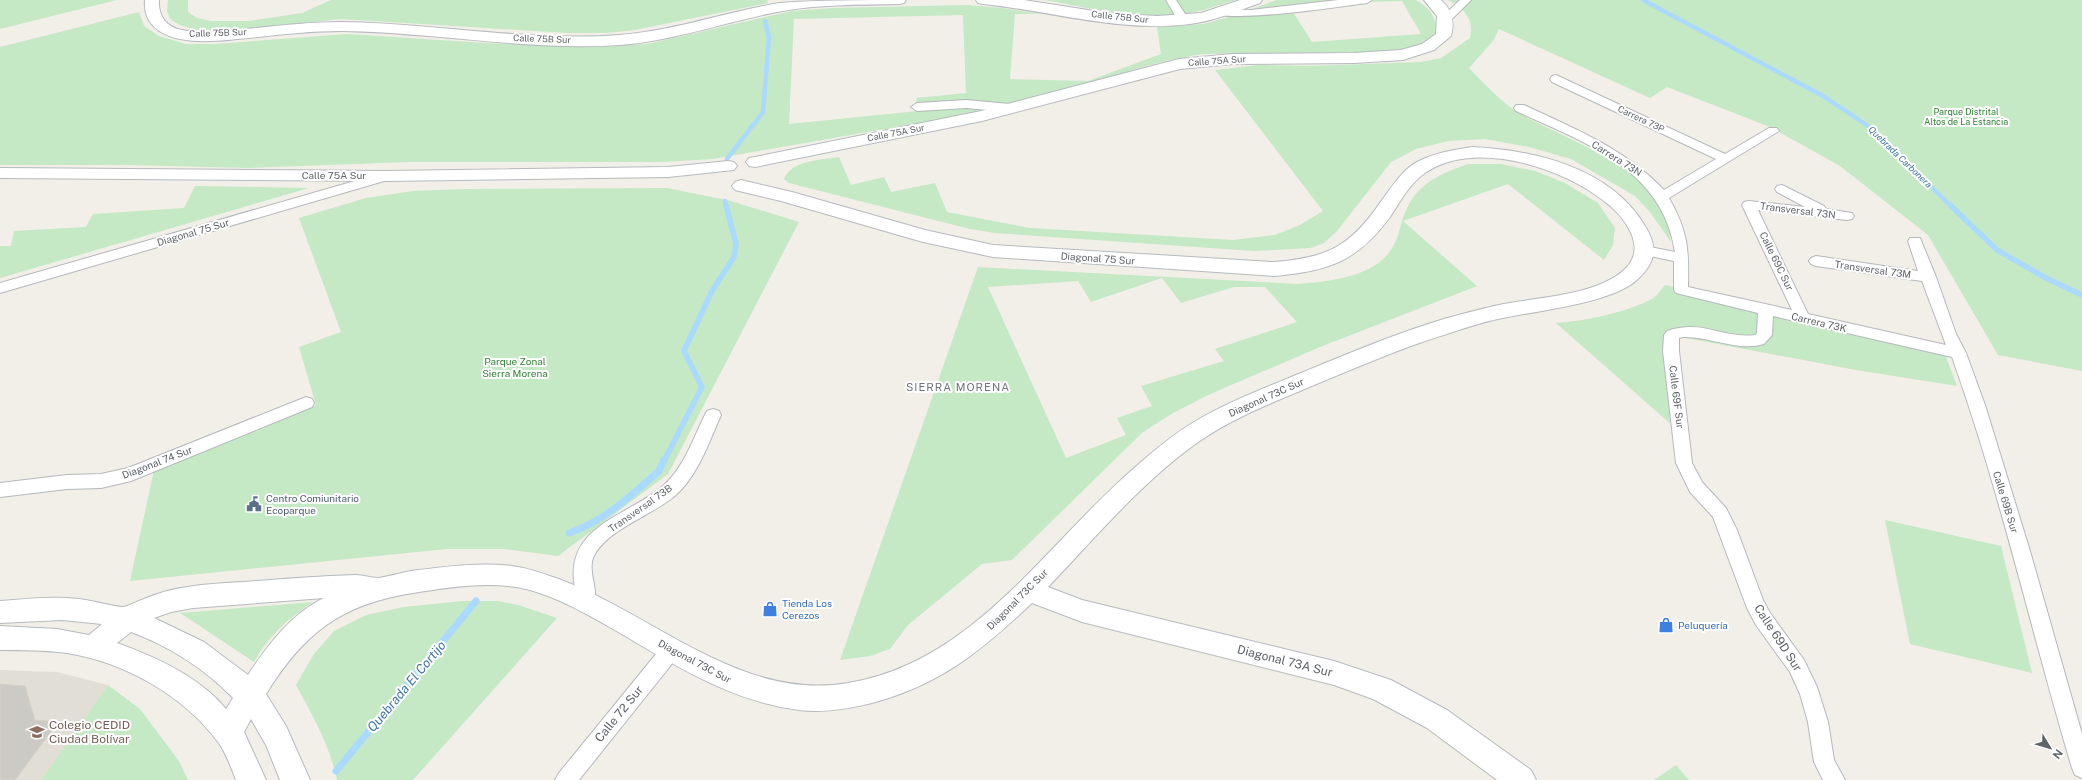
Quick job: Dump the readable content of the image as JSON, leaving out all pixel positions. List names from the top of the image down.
{
  "streets": {
    "street": [
      "Calle 75B Sur",
      "Calle 75A Sur",
      "Carrera 73P",
      "Carrera 73N",
      "Transversal 73N",
      "Diagonal 75 Sur",
      "Calle 69C Sur",
      "Transversal 73M",
      "Carrera 73K",
      "Diagonal 73C Sur",
      "Calle 69F Sur",
      "Diagonal 74 Sur",
      "Calle 69B Sur",
      "Transversal 73B",
      "Calle 69D Sur",
      "Diagonal 73A Sur",
      "Calle 72 Sur"
    ]
  },
  "crossings": [
    ["Calle 75A Sur", "Diagonal 75 Sur"],
    ["Carrera 73N", "Carrera 73K"],
    ["Transversal 73N", "Calle 69C Sur"],
    ["Diagonal 75 Sur", "Diagonal 73C Sur"],
    ["Calle 69C Sur", "Carrera 73K"],
    ["Transversal 73M", "Calle 69B Sur"],
    ["Carrera 73K", "Calle 69F Sur"],
    ["Carrera 73K", "Calle 69B Sur"],
    ["Diagonal 73C Sur", "Transversal 73B"],
    ["Diagonal 73C Sur", "Diagonal 73A Sur"],
    ["Diagonal 73C Sur", "Calle 72 Sur"],
    ["Calle 69F Sur", "Calle 69D Sur"]
  ],
  "districts": ["SIERRA MORENA"],
  "water": ["Quebrada Carbonera", "Quebrada El Cortijo"],
  "parks": ["Parque Distrital Altos de La Estancia", "Parque Zonal Sierra Morena"],
  "places": {
    "public building": ["Centro Comiunitario Ecoparque"],
    "shop": ["Tienda Los Cerezos", "Peluquería"],
    "school or university": ["Colegio CEDID Ciudad Bolívar"]
  },
  "north": "bottom right"
}
